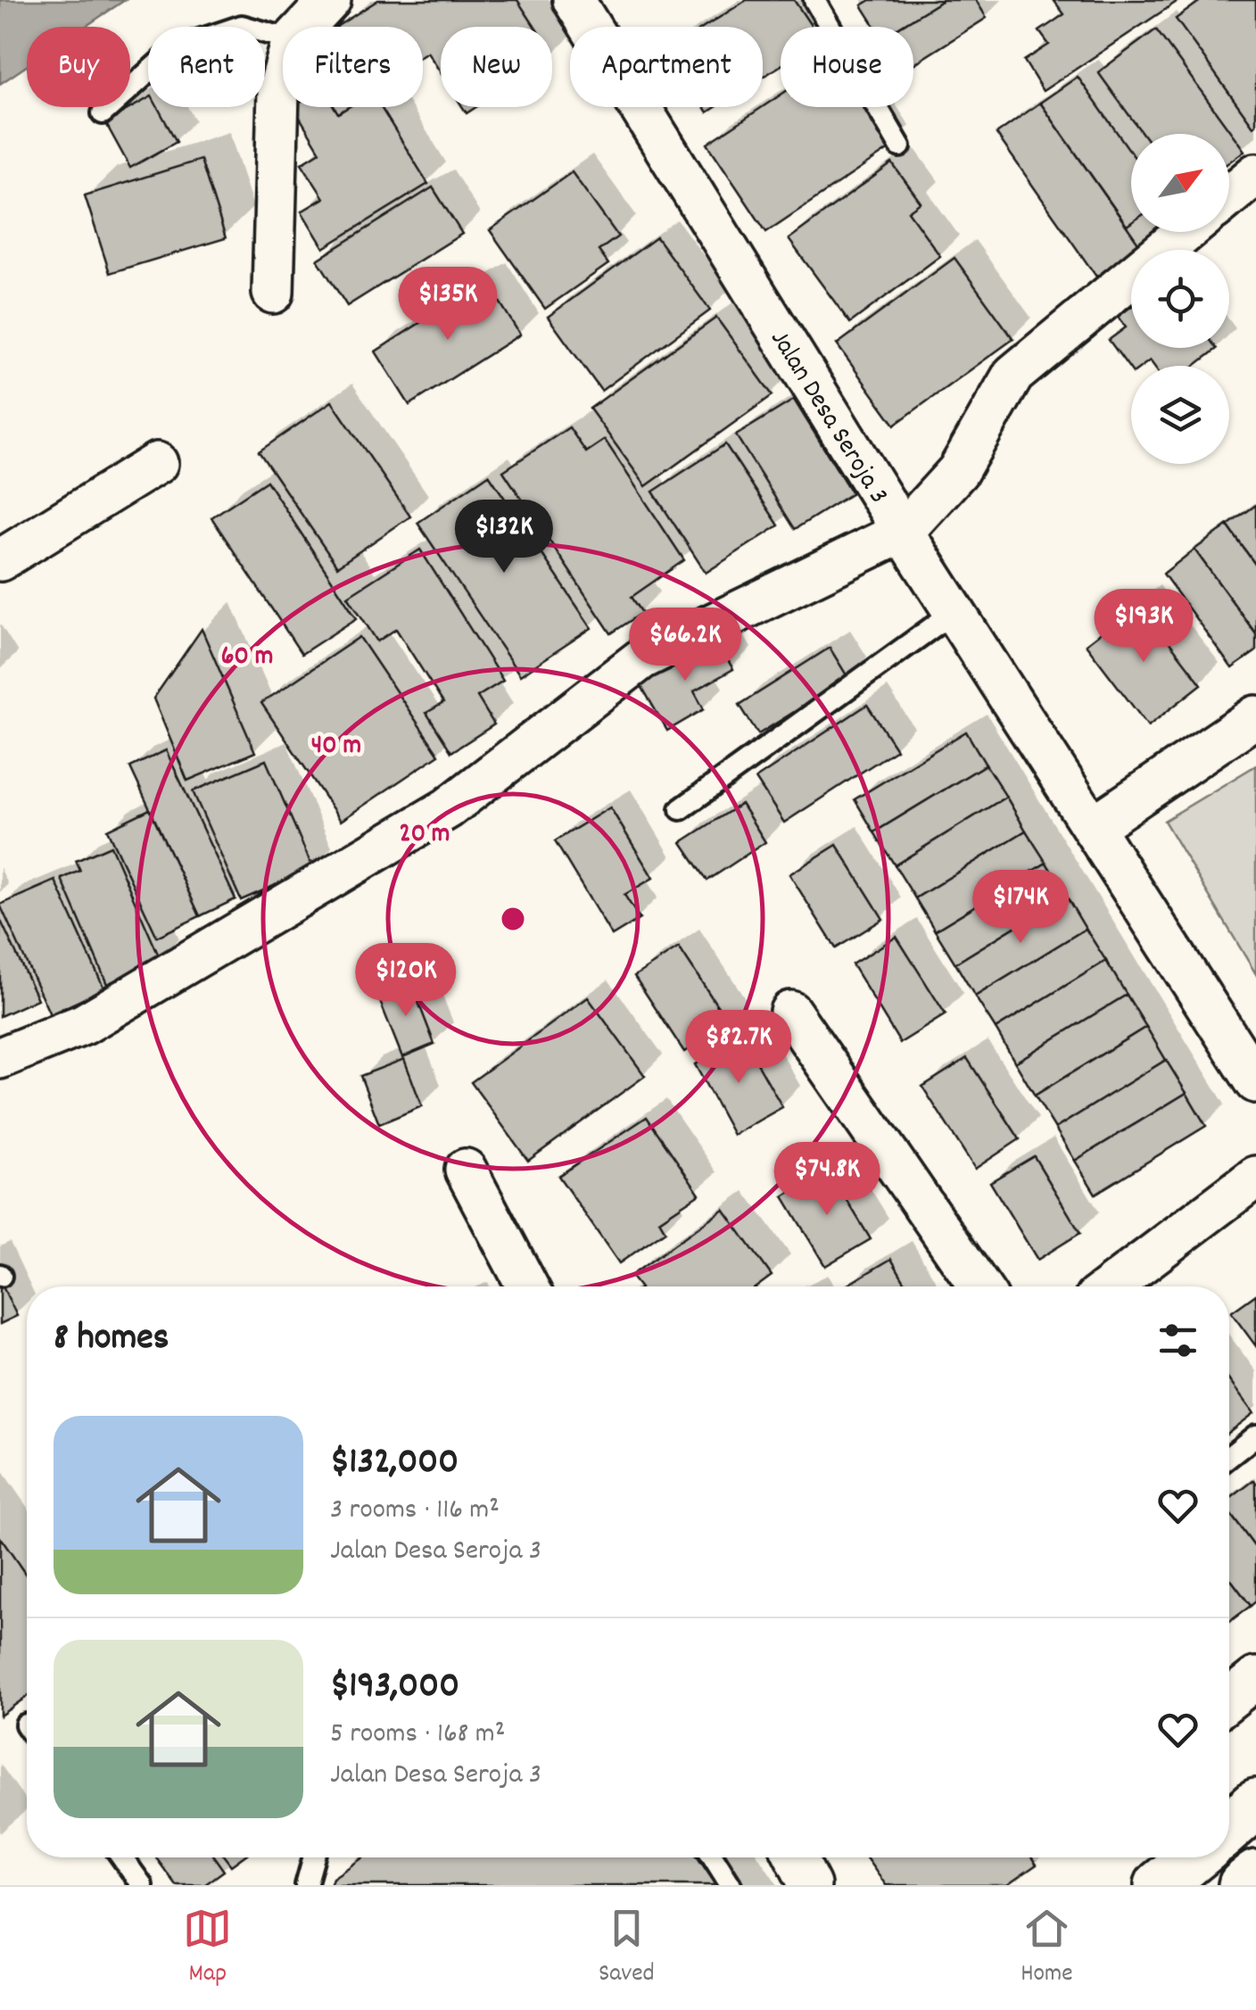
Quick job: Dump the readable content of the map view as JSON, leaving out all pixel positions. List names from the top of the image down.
{
  "streets": {
    "street": ["Jalan Desa Seroja 3"]
  },
  "north": "top right",
  "page": {
    "chip": [
      "Buy",
      "Rent",
      "Filters",
      "New",
      "Apartment",
      "House"
    ],
    "price": [
      "$135K",
      "$132K",
      "$193K",
      "$66.2K",
      "$174K",
      "$120K",
      "$82.7K",
      "$74.8K"
    ],
    "heading": "8 homes",
    "list": [
      {
        "name": "$132,000",
        "note": "3 rooms · 116 m² · Jalan Desa Seroja 3"
      },
      {
        "name": "$193,000",
        "note": "5 rooms · 168 m² · Jalan Desa Seroja 3"
      }
    ],
    "tabs": ["Map", "Saved", "Home"]
  },
  "rings": ["60 m", "40 m", "20 m"]
}
